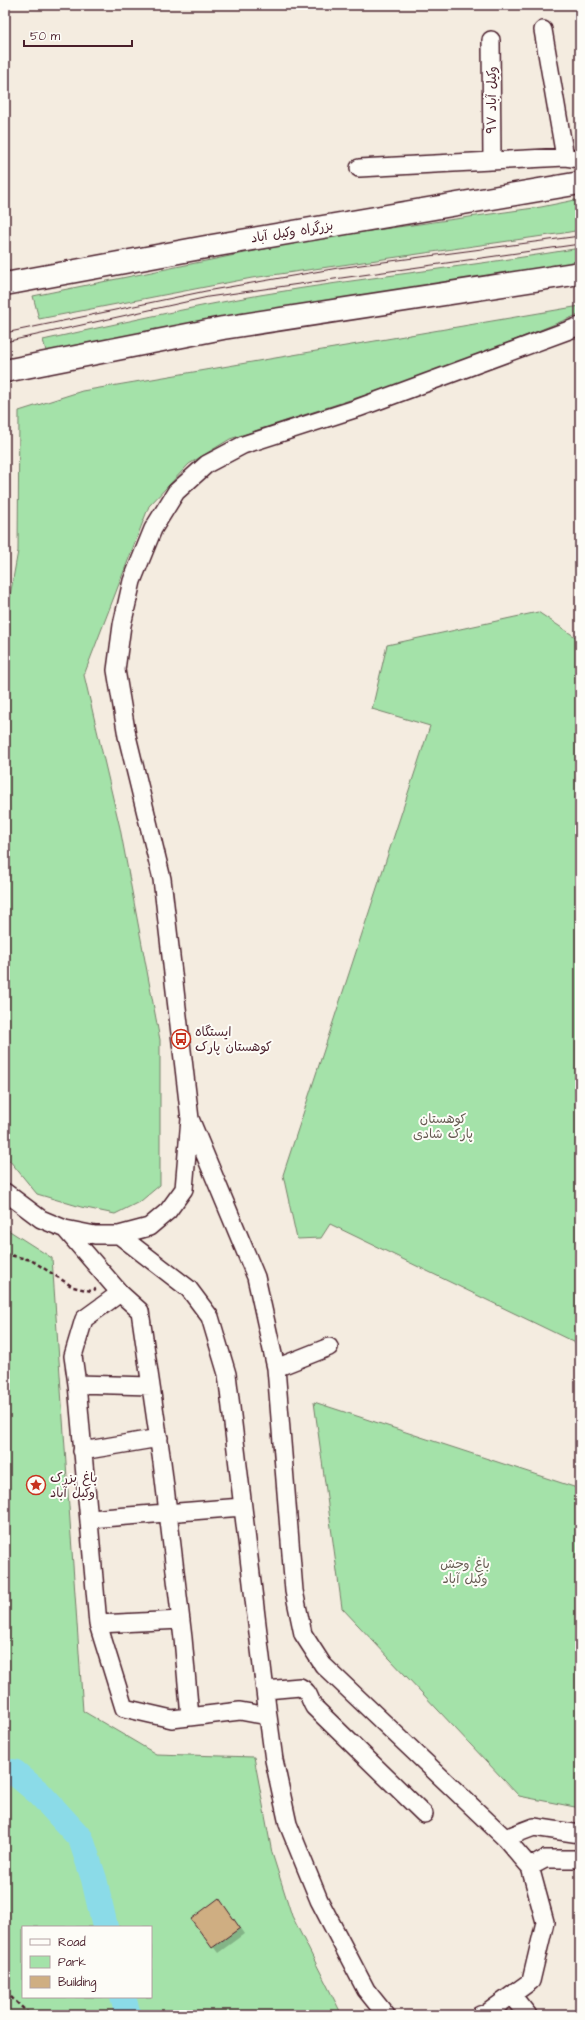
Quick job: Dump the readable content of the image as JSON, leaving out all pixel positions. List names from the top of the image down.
{
  "streets": {
    "highway": ["بزرگراه وکیل آباد"],
    "street": ["وکیل آباد ۹۷"]
  },
  "parks": ["کوهستان پارک شادی", "باغ وحش وکیل آباد"],
  "places": {
    "bus stop": ["ایستگاه کوهستان پارک"],
    "place": ["باغ بزرک وکیل آباد"]
  },
  "legend": ["Road", "Park", "Building"],
  "scale_bar": "50 m"
}
